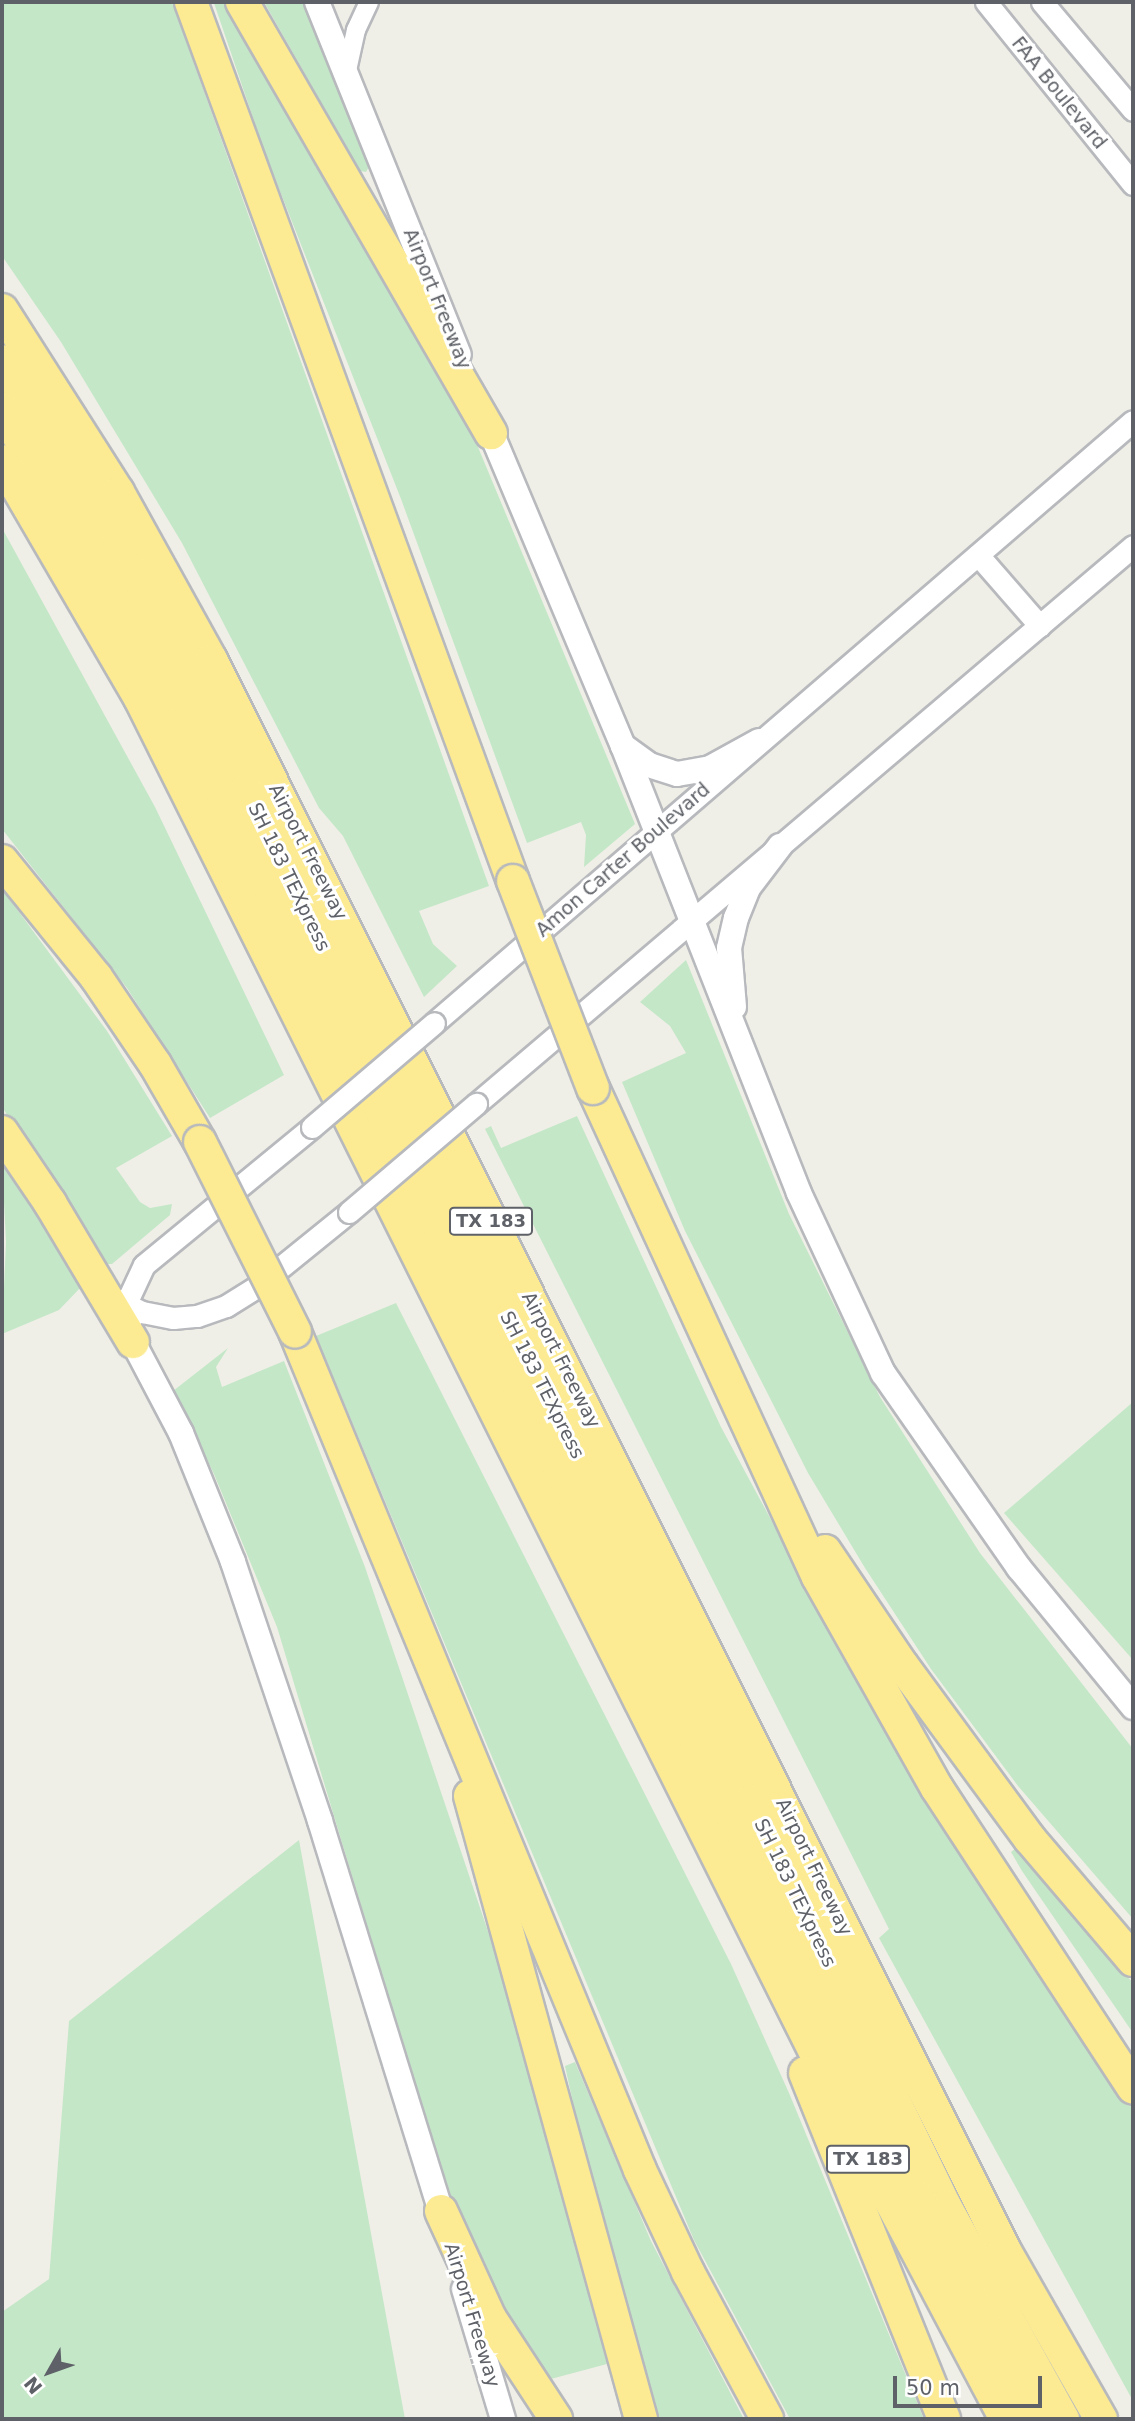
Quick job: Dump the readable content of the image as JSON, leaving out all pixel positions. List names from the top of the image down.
{
  "streets": {
    "highway": ["Airport Freeway", "SH 183 TEXpress", "TX 183"],
    "street": ["FAA Boulevard", "Amon Carter Boulevard"]
  },
  "crossings": [
    ["Airport Freeway", "Amon Carter Boulevard"]
  ],
  "scale_bar": "50 m",
  "north": "bottom left"
}
